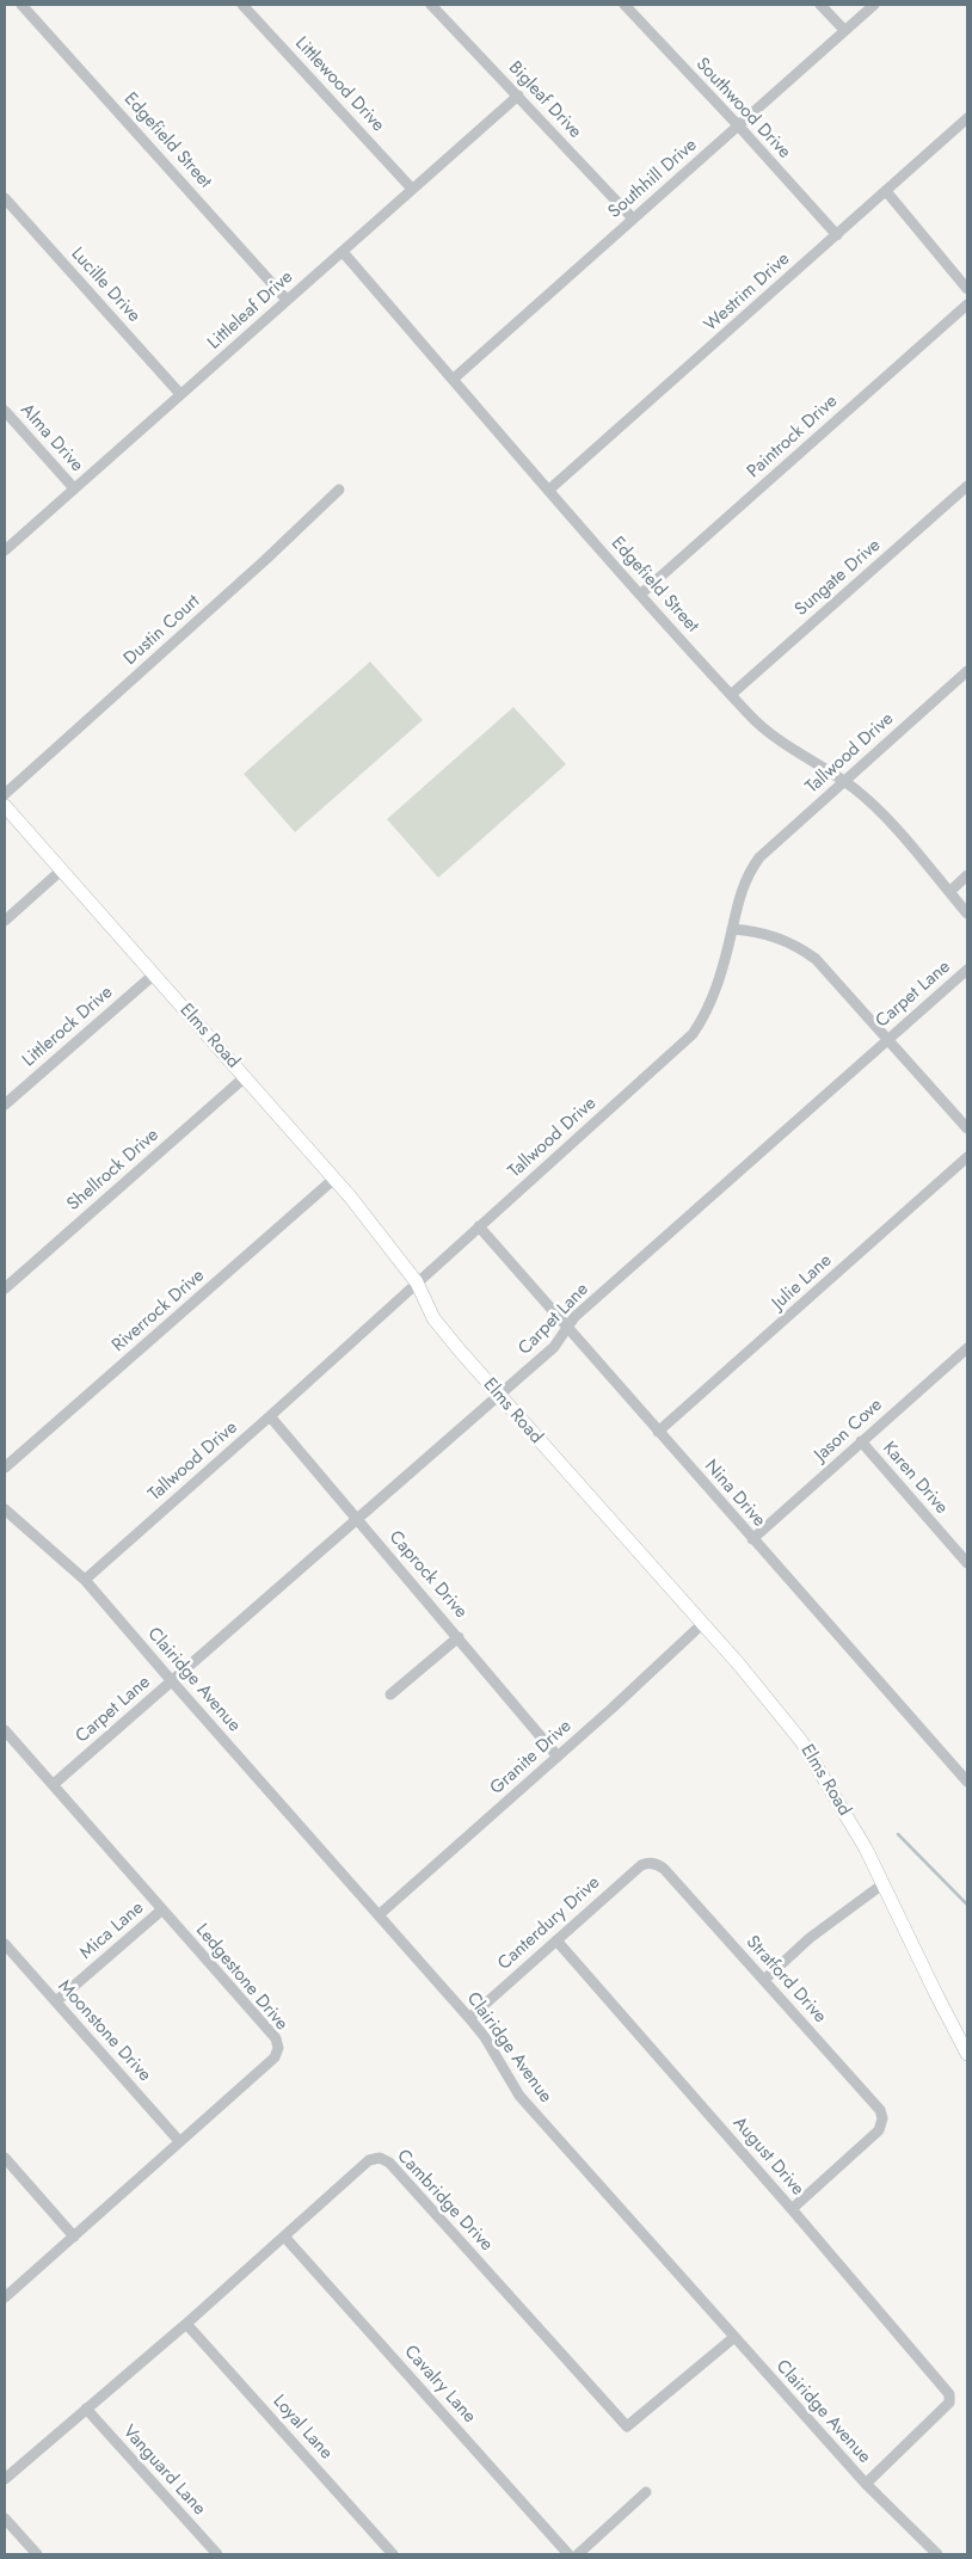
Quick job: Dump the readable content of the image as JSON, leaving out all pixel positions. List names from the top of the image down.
{
  "streets": {
    "main road": ["Elms Road"],
    "street": [
      "Littlewood Drive",
      "Bigleaf Drive",
      "Southwood Drive",
      "Edgefield Street",
      "Southhill Drive",
      "Lucille Drive",
      "Westrim Drive",
      "Littleleaf Drive",
      "Paintrock Drive",
      "Alma Drive",
      "Sungate Drive",
      "Dustin Court",
      "Tallwood Drive",
      "Carpet Lane",
      "Littlerock Drive",
      "Shellrock Drive",
      "Julie Lane",
      "Riverrock Drive",
      "Jason Cove",
      "Karen Drive",
      "Nina Drive",
      "Caprock Drive",
      "Clairidge Avenue",
      "Granite Drive",
      "Canterdury Drive",
      "Mica Lane",
      "Ledgestone Drive",
      "Stratford Drive",
      "Moonstone Drive",
      "August Drive",
      "Cambridge Drive",
      "Cavalry Lane",
      "Loyal Lane",
      "Vanguard Lane"
    ]
  },
  "crossings": [
    ["Littlewood Drive", "Littleleaf Drive"],
    ["Bigleaf Drive", "Southhill Drive"],
    ["Bigleaf Drive", "Littleleaf Drive"],
    ["Southwood Drive", "Southhill Drive"],
    ["Southwood Drive", "Westrim Drive"],
    ["Edgefield Street", "Southhill Drive"],
    ["Edgefield Street", "Westrim Drive"],
    ["Edgefield Street", "Littleleaf Drive"],
    ["Edgefield Street", "Paintrock Drive"],
    ["Edgefield Street", "Sungate Drive"],
    ["Edgefield Street", "Tallwood Drive"],
    ["Lucille Drive", "Littleleaf Drive"],
    ["Littleleaf Drive", "Alma Drive"],
    ["Tallwood Drive", "Elms Road"],
    ["Tallwood Drive", "Nina Drive"],
    ["Tallwood Drive", "Caprock Drive"],
    ["Tallwood Drive", "Clairidge Avenue"],
    ["Carpet Lane", "Elms Road"],
    ["Carpet Lane", "Nina Drive"],
    ["Carpet Lane", "Caprock Drive"],
    ["Carpet Lane", "Clairidge Avenue"],
    ["Carpet Lane", "Ledgestone Drive"],
    ["Littlerock Drive", "Elms Road"],
    ["Elms Road", "Shellrock Drive"],
    ["Elms Road", "Riverrock Drive"],
    ["Elms Road", "Granite Drive"],
    ["Julie Lane", "Nina Drive"],
    ["Jason Cove", "Karen Drive"],
    ["Jason Cove", "Nina Drive"],
    ["Caprock Drive", "Granite Drive"],
    ["Clairidge Avenue", "Granite Drive"],
    ["Clairidge Avenue", "Canterdury Drive"],
    ["Clairidge Avenue", "August Drive"],
    ["Clairidge Avenue", "Cambridge Drive"],
    ["Canterdury Drive", "Stratford Drive"],
    ["Canterdury Drive", "August Drive"],
    ["Mica Lane", "Ledgestone Drive"],
    ["Mica Lane", "Moonstone Drive"],
    ["Ledgestone Drive", "Moonstone Drive"],
    ["Stratford Drive", "August Drive"],
    ["Cambridge Drive", "Cavalry Lane"],
    ["Cambridge Drive", "Loyal Lane"],
    ["Cambridge Drive", "Vanguard Lane"]
  ]
}
